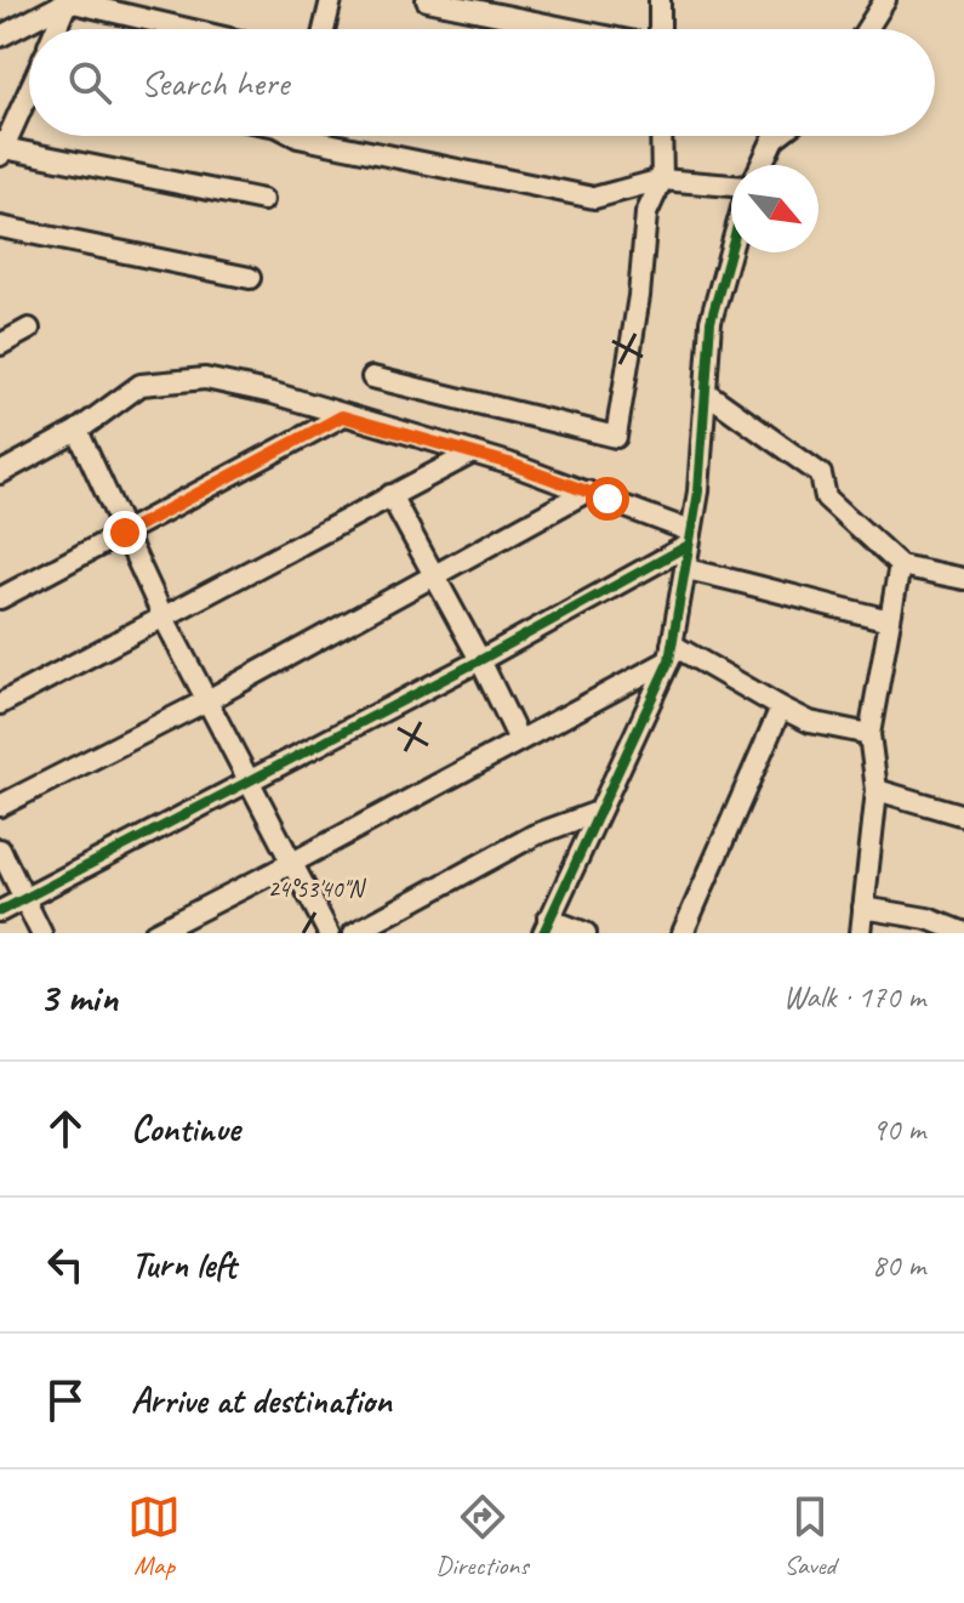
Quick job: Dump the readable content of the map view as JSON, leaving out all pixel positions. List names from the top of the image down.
{
  "north": "bottom right",
  "page": {
    "search": "Search here",
    "heading": ["3 min", "Walk · 170 m"],
    "list": [
      ["Continue", "90 m"],
      ["Turn left", "80 m"],
      "Arrive at destination"
    ],
    "nav": ["Map", "Directions", "Saved"]
  },
  "coordinates": ["24°53'40\"N"]
}
